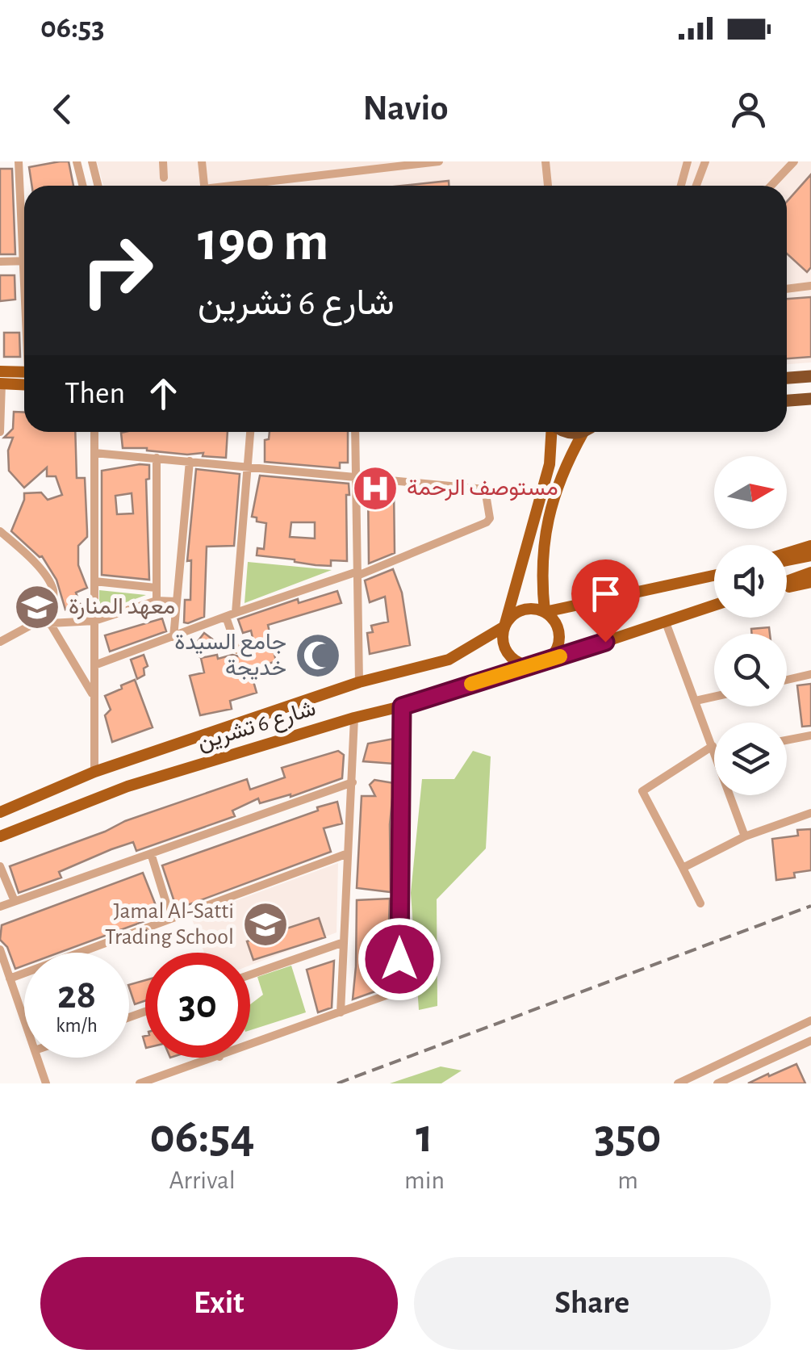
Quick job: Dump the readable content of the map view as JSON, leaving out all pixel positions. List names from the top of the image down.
{
  "streets": {
    "main road": ["شارع 6 تشرين"]
  },
  "places": {
    "hospital": ["مستوصف الرحمة"],
    "school or university": ["معهد المنارة", "Jamal Al-Satti Trading School"],
    "mosque": ["جامع السيدة خديجة"]
  },
  "north": "right",
  "page": {
    "status": "06:53",
    "header": "Navio",
    "turn": ["190 m", "شارع 6 تشرين"],
    "then": "Then",
    "speed": "28 km/h",
    "limit": "30",
    "eta": [
      "06:54",
      "Arrival",
      "1",
      "min",
      "350",
      "m"
    ],
    "buttons": ["Exit", "Share"]
  }
}
